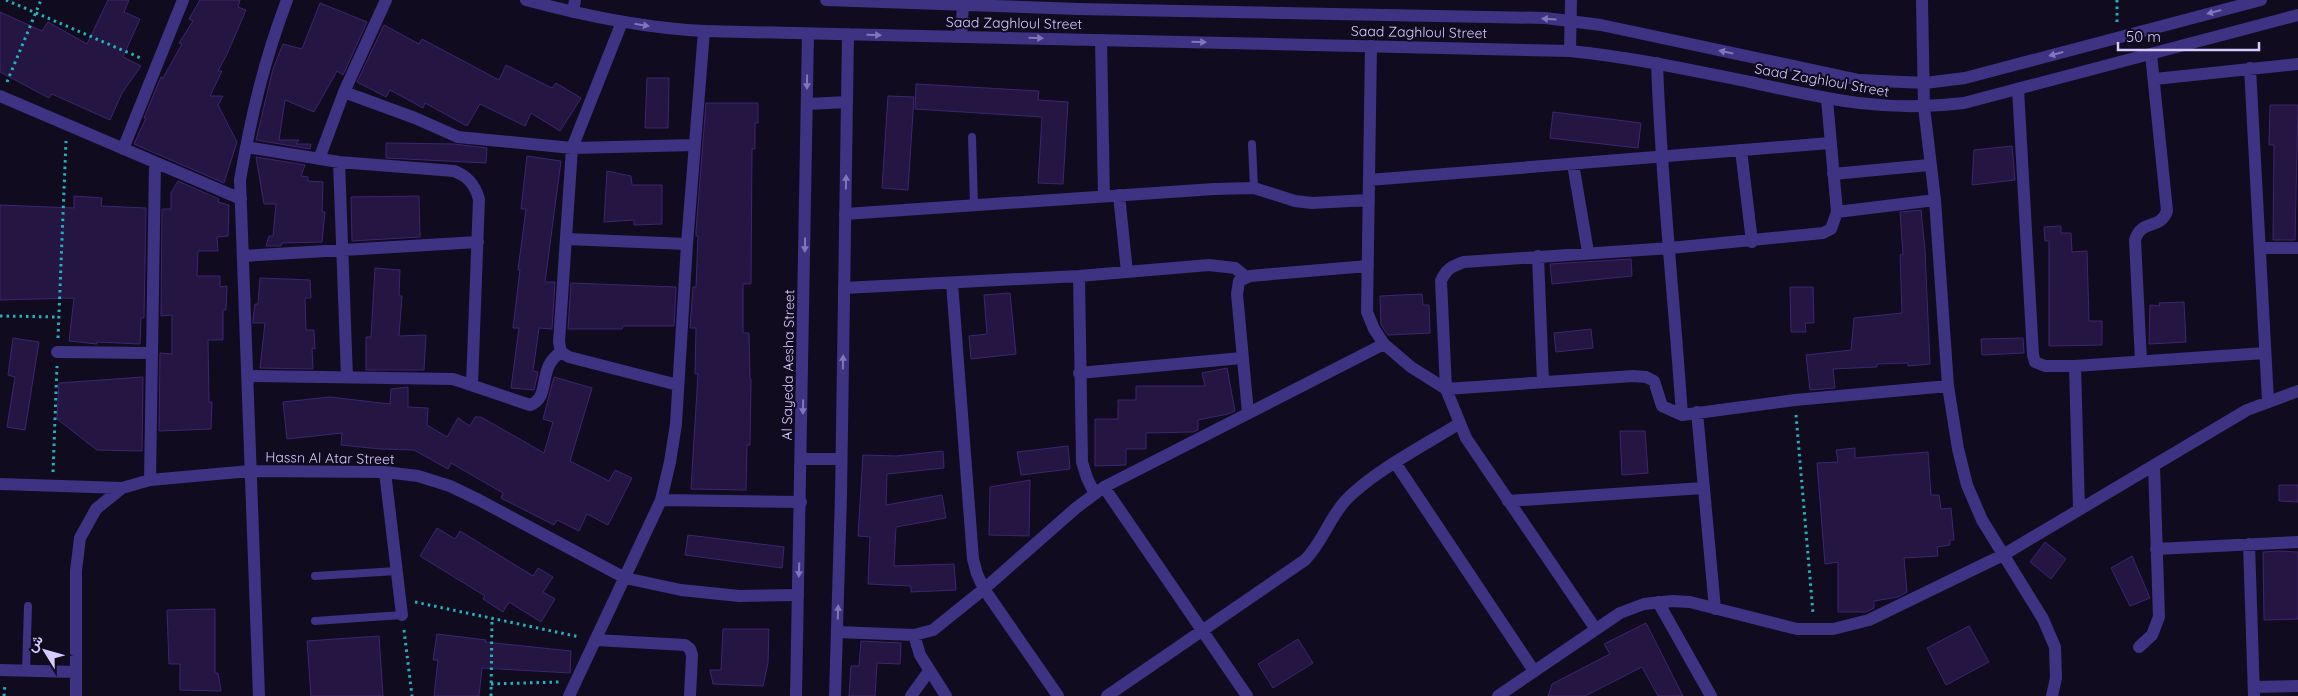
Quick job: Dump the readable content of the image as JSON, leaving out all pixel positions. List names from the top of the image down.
{
  "streets": {
    "street": ["Saad Zaghloul Street", "Al Sayeda Aesha Street", "Hassn Al Atar Street"]
  },
  "crossings": [
    ["Saad Zaghloul Street", "Al Sayeda Aesha Street"],
    ["Al Sayeda Aesha Street", "Hassn Al Atar Street"]
  ],
  "scale_bar": "50 m",
  "north": "top left"
}
